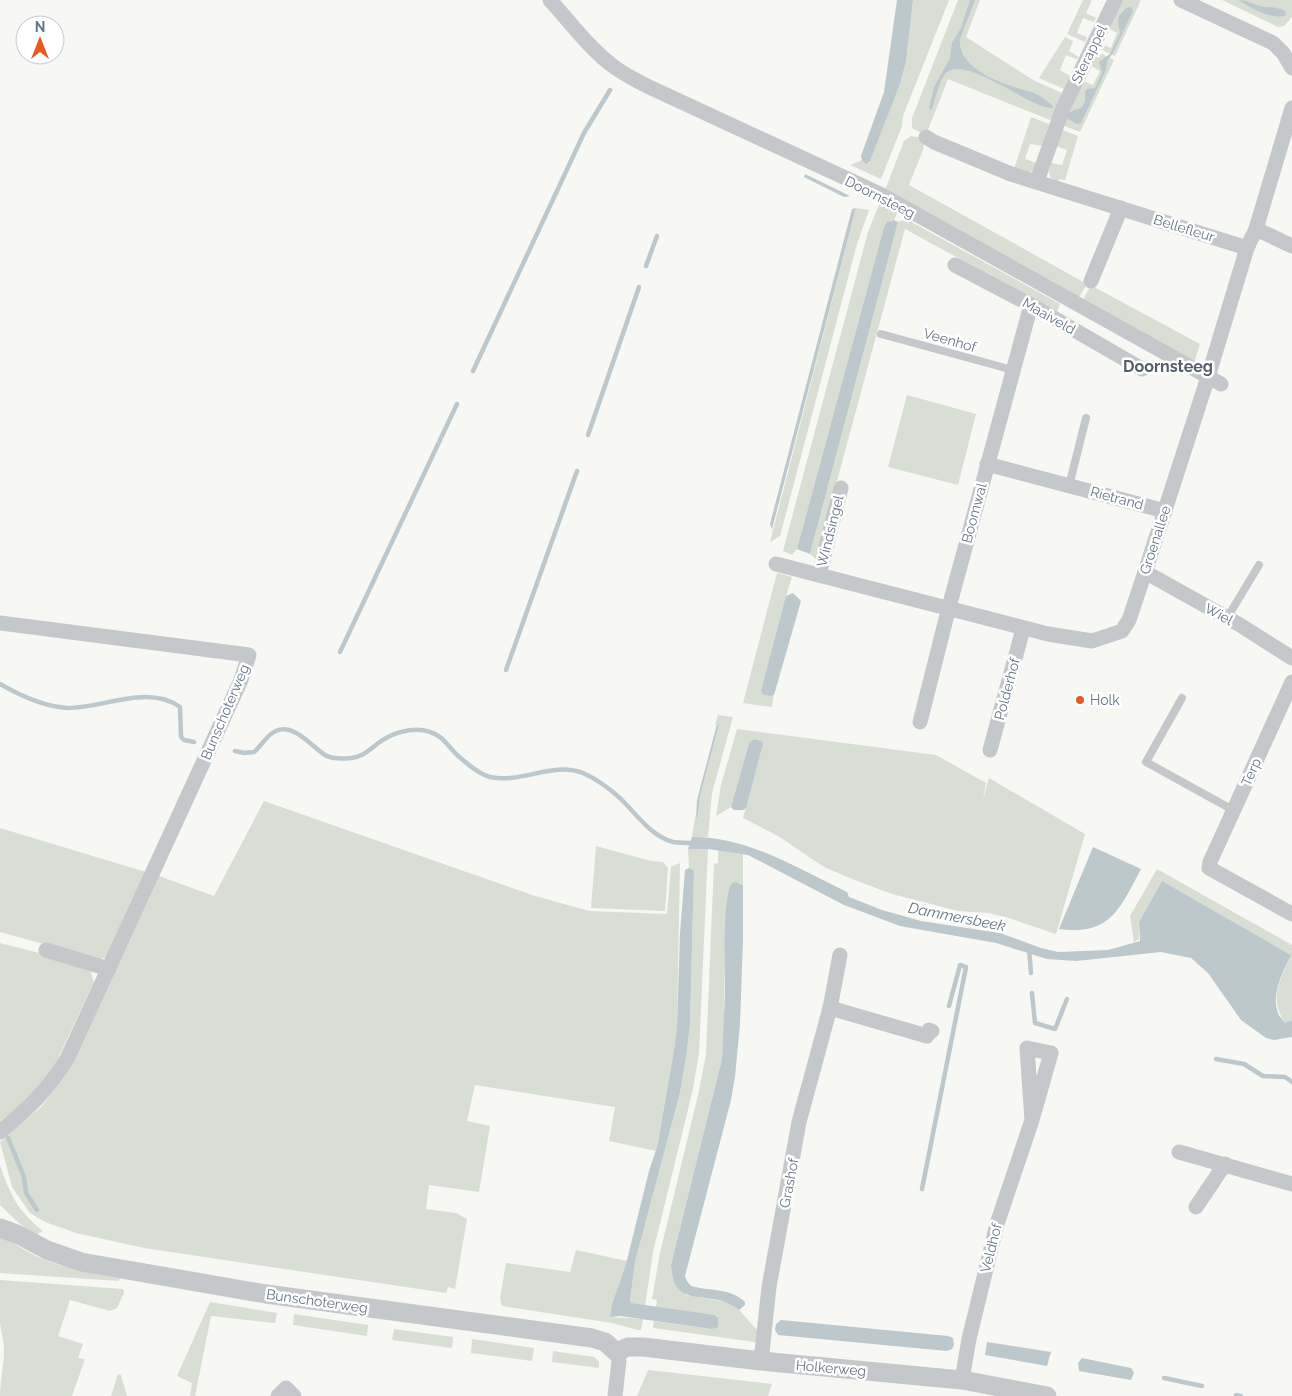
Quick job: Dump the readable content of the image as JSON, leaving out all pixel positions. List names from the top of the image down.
{
  "streets": {
    "street": [
      "Sterappel",
      "Doornsteeg",
      "Bellefleur",
      "Maaiveld",
      "Rietrand",
      "Boomwal",
      "Windsingel",
      "Groenallee",
      "Wiel",
      "Polderhof",
      "Bunschoterweg",
      "Terp",
      "Grashof",
      "Veldhof",
      "Holkerweg"
    ],
    "lane": ["Veenhof"]
  },
  "crossings": [
    ["Sterappel", "Bellefleur"],
    ["Doornsteeg", "Groenallee"],
    ["Bellefleur", "Groenallee"],
    ["Maaiveld", "Boomwal"],
    ["Veenhof", "Boomwal"],
    ["Rietrand", "Boomwal"],
    ["Rietrand", "Groenallee"],
    ["Boomwal", "Groenallee"],
    ["Windsingel", "Groenallee"],
    ["Groenallee", "Wiel"],
    ["Groenallee", "Polderhof"],
    ["Bunschoterweg", "Holkerweg"],
    ["Grashof", "Holkerweg"],
    ["Veldhof", "Holkerweg"]
  ],
  "districts": ["Doornsteeg"],
  "water": ["Dammersbeek"],
  "places": ["Holk"],
  "north": "top"
}
